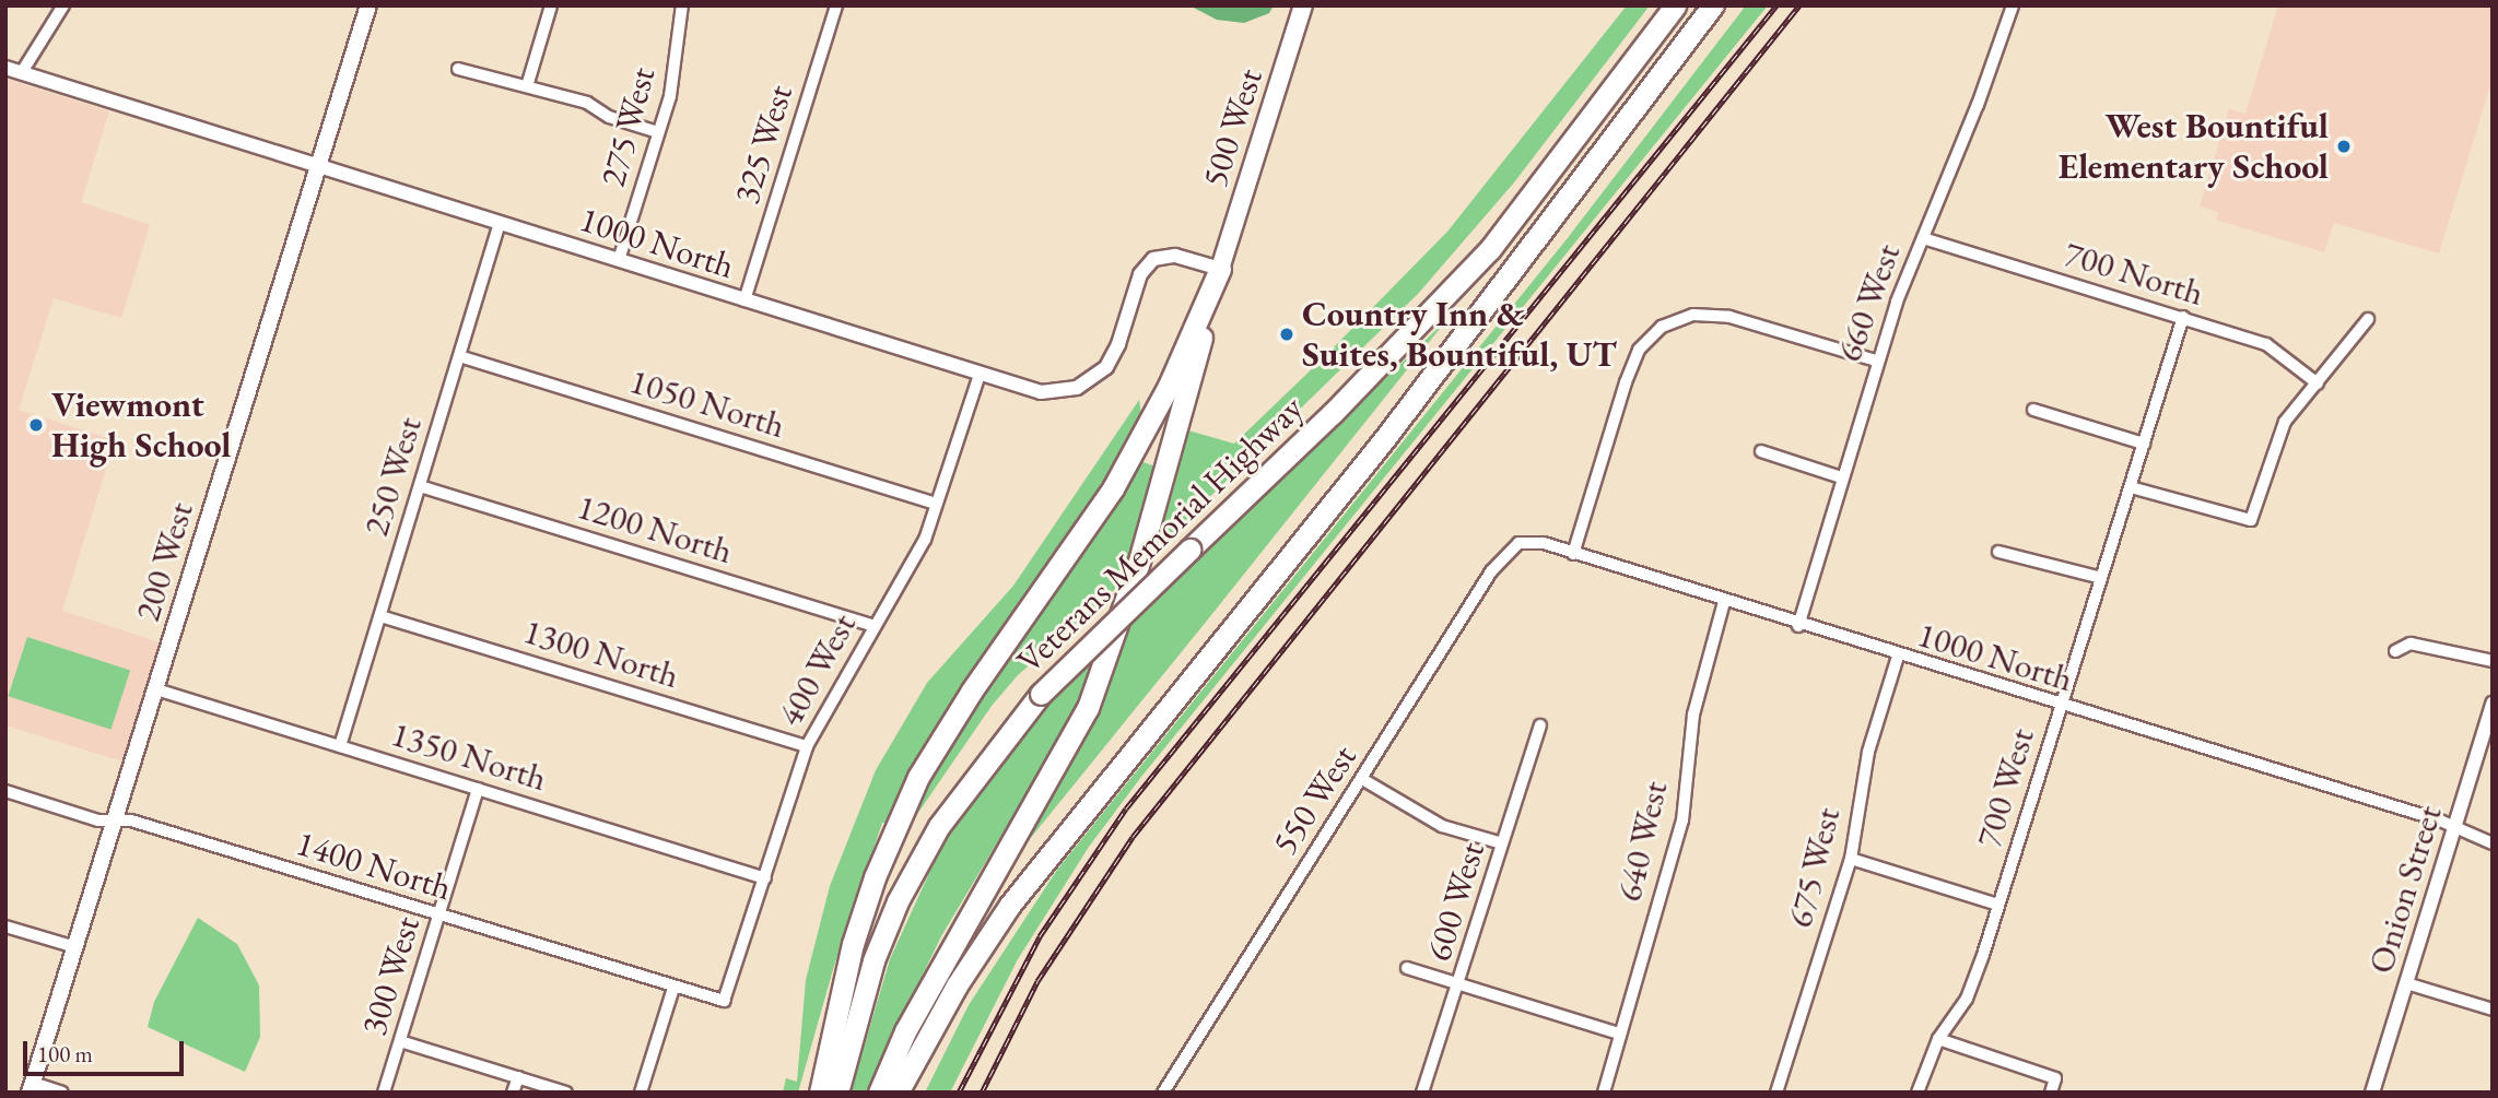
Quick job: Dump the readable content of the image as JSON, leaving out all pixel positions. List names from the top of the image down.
{
  "streets": {
    "highway": ["Veterans Memorial Highway"],
    "main road": ["500 West", "200 West"],
    "street": [
      "275 West",
      "325 West",
      "1000 North",
      "700 North",
      "660 West",
      "1050 North",
      "250 West",
      "1200 North",
      "1300 North",
      "400 West",
      "1350 North",
      "700 West",
      "550 West",
      "640 West",
      "1400 North",
      "675 West",
      "Onion Street",
      "600 West",
      "300 West"
    ]
  },
  "crossings": [
    ["275 West", "1000 North"],
    ["500 West", "1000 North"],
    ["325 West", "1000 North"],
    ["1000 North", "660 West"],
    ["1000 North", "250 West"],
    ["1000 North", "200 West"],
    ["1000 North", "400 West"],
    ["1000 North", "700 West"],
    ["1000 North", "550 West"],
    ["1000 North", "640 West"],
    ["1000 North", "675 West"],
    ["1000 North", "Onion Street"],
    ["700 North", "660 West"],
    ["700 North", "700 West"],
    ["1050 North", "250 West"],
    ["1050 North", "400 West"],
    ["250 West", "1200 North"],
    ["250 West", "1300 North"],
    ["250 West", "1350 North"],
    ["1200 North", "400 West"],
    ["200 West", "1350 North"],
    ["200 West", "1400 North"],
    ["1300 North", "400 West"],
    ["400 West", "1350 North"],
    ["400 West", "1400 North"],
    ["1350 North", "300 West"],
    ["1400 North", "300 West"]
  ],
  "places": ["West Bountiful Elementary School", "Country Inn & Suites, Bountiful, UT", "Viewmont High School"],
  "scale_bar": "100 m"
}
